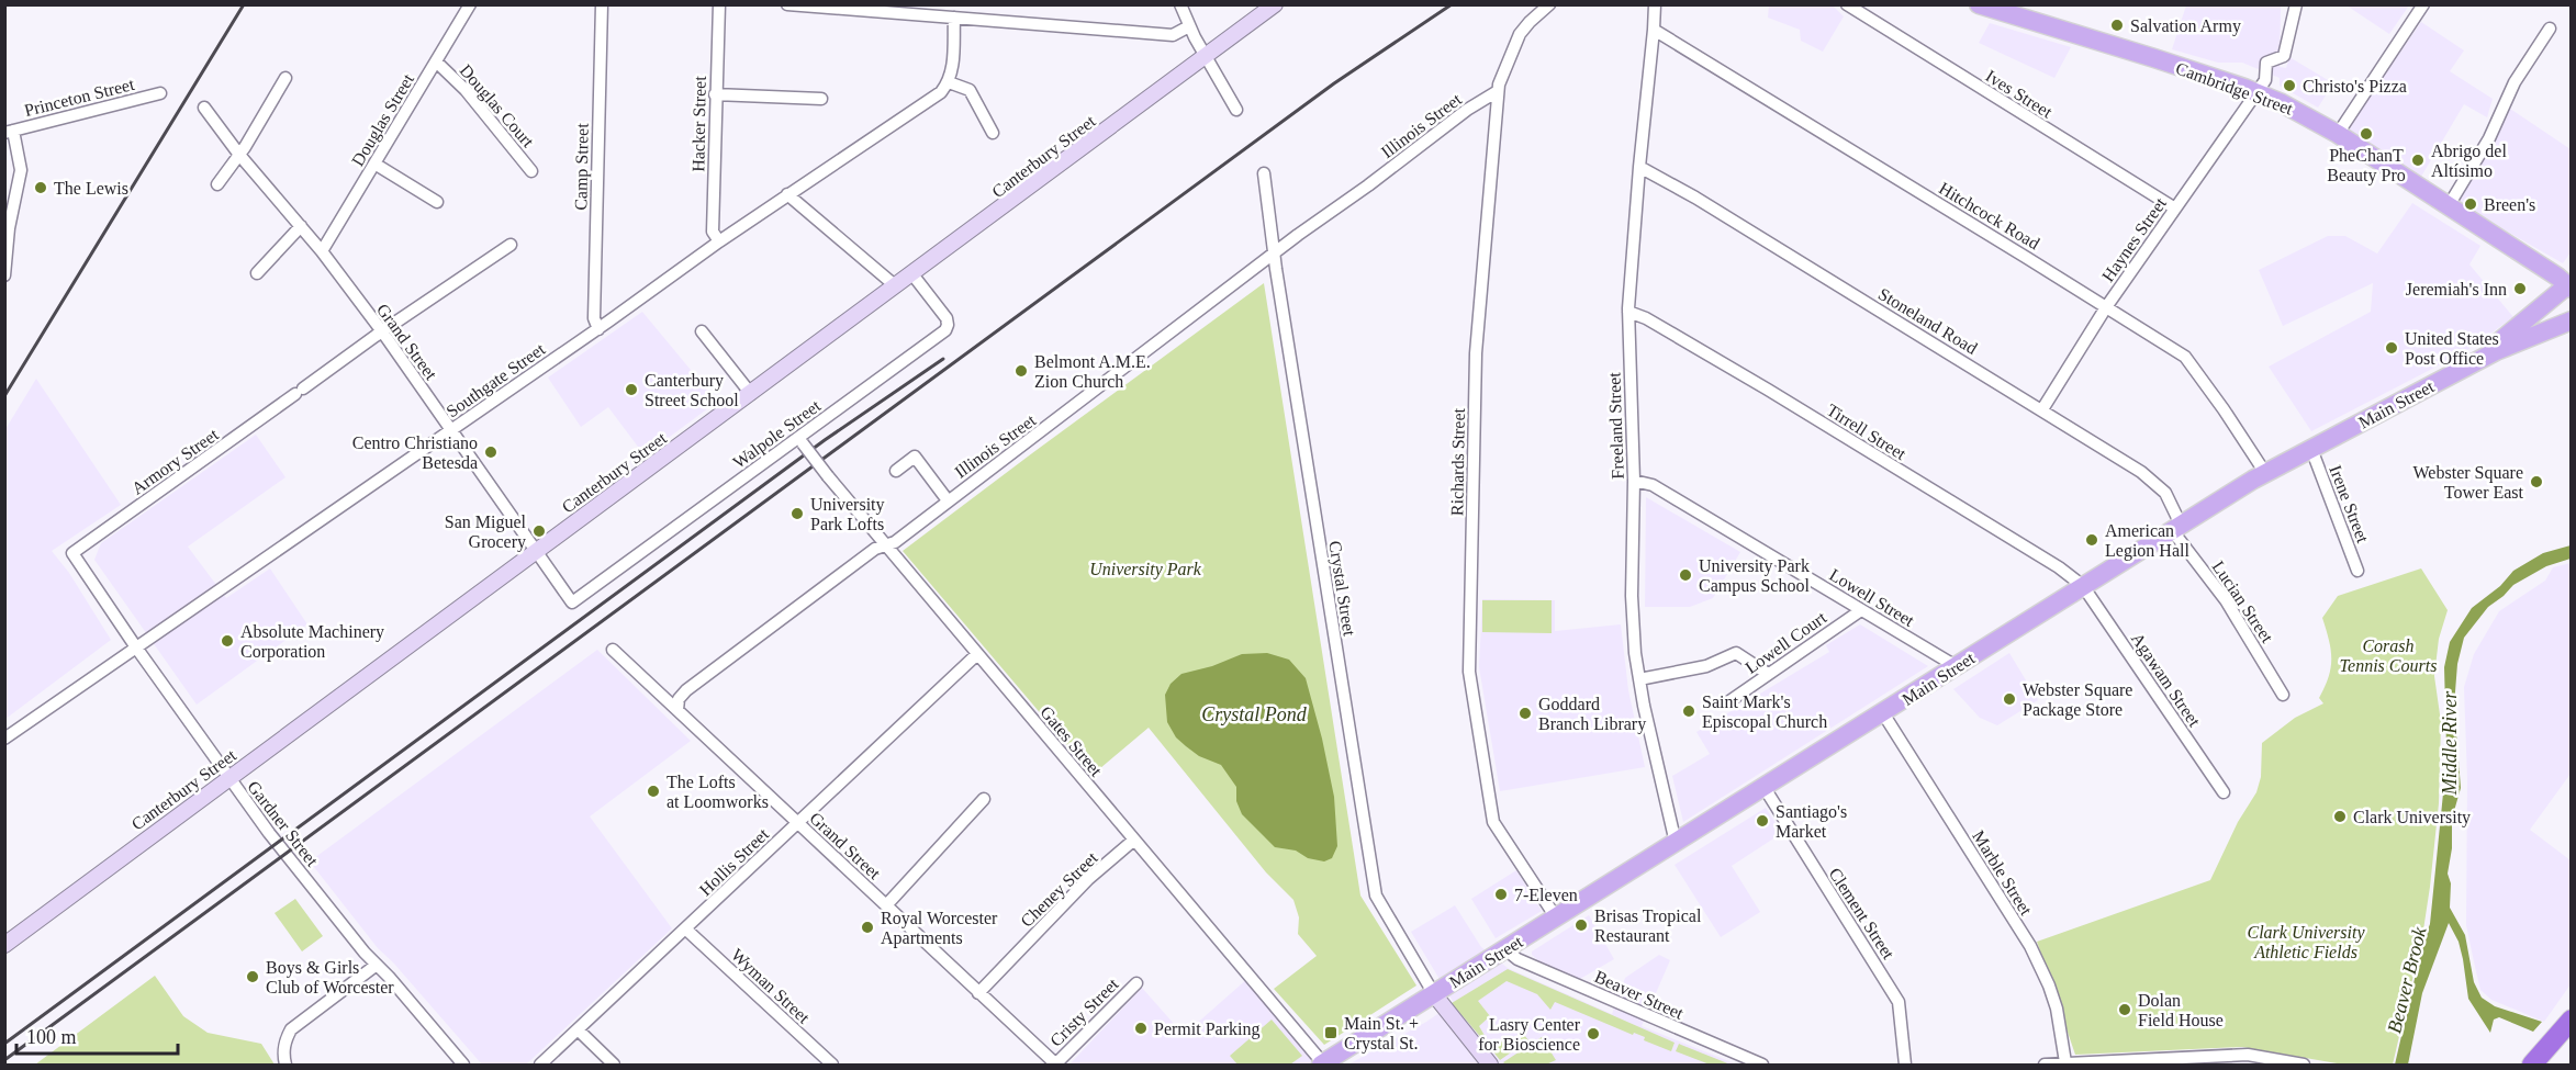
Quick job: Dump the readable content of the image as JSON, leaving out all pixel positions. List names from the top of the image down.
{
  "streets": {
    "main road": ["Cambridge Street", "Main Street"],
    "street": [
      "Ives Street",
      "Princeton Street",
      "Douglas Court",
      "Douglas Street",
      "Hacker Street",
      "Illinois Street",
      "Canterbury Street",
      "Camp Street",
      "Hitchcock Road",
      "Haynes Street",
      "Stoneland Road",
      "Grand Street",
      "Southgate Street",
      "Freeland Street",
      "Tirrell Street",
      "Walpole Street",
      "Armory Street",
      "Richards Street",
      "Irene Street",
      "Crystal Street",
      "Lowell Street",
      "Lucian Street",
      "Lowell Court",
      "Agawam Street",
      "Gates Street",
      "Gardner Street",
      "Hollis Street",
      "Marble Street",
      "Cheney Street",
      "Clement Street",
      "Wyman Street",
      "Beaver Street",
      "Cristy Street"
    ]
  },
  "crossings": [
    ["Cambridge Street", "Haynes Street"],
    ["Ives Street", "Haynes Street"],
    ["Douglas Court", "Douglas Street"],
    ["Douglas Street", "Grand Street"],
    ["Hacker Street", "Southgate Street"],
    ["Illinois Street", "Grand Street"],
    ["Illinois Street", "Richards Street"],
    ["Illinois Street", "Crystal Street"],
    ["Illinois Street", "Gates Street"],
    ["Canterbury Street", "Grand Street"],
    ["Canterbury Street", "Walpole Street"],
    ["Canterbury Street", "Gardner Street"],
    ["Camp Street", "Southgate Street"],
    ["Hitchcock Road", "Haynes Street"],
    ["Hitchcock Road", "Main Street"],
    ["Hitchcock Road", "Freeland Street"],
    ["Haynes Street", "Stoneland Road"],
    ["Stoneland Road", "Main Street"],
    ["Stoneland Road", "Freeland Street"],
    ["Stoneland Road", "Lucian Street"],
    ["Grand Street", "Southgate Street"],
    ["Grand Street", "Walpole Street"],
    ["Grand Street", "Armory Street"],
    ["Grand Street", "Hollis Street"],
    ["Grand Street", "Cheney Street"],
    ["Grand Street", "Cristy Street"],
    ["Southgate Street", "Gardner Street"],
    ["Main Street", "Freeland Street"],
    ["Main Street", "Tirrell Street"],
    ["Main Street", "Richards Street"],
    ["Main Street", "Irene Street"],
    ["Main Street", "Crystal Street"],
    ["Main Street", "Lowell Street"],
    ["Main Street", "Lucian Street"],
    ["Main Street", "Agawam Street"],
    ["Main Street", "Gates Street"],
    ["Main Street", "Marble Street"],
    ["Main Street", "Clement Street"],
    ["Main Street", "Beaver Street"],
    ["Freeland Street", "Tirrell Street"],
    ["Freeland Street", "Lowell Street"],
    ["Tirrell Street", "Agawam Street"],
    ["Walpole Street", "Gates Street"],
    ["Armory Street", "Gardner Street"],
    ["Lowell Street", "Lowell Court"],
    ["Gates Street", "Hollis Street"],
    ["Gates Street", "Cheney Street"],
    ["Hollis Street", "Wyman Street"]
  ],
  "water": ["Crystal Pond", "Middle River", "Beaver Brook"],
  "parks": ["University Park", "Corash Tennis Courts", "Clark University Athletic Fields"],
  "places": {
    "other": [
      "Salvation Army",
      "Christo's Pizza",
      "PheChanT Beauty Pro",
      "Abrigo del Altísimo",
      "The Lewis",
      "Breen's",
      "Jeremiah's Inn",
      "United States Post Office",
      "Belmont A.M.E. Zion Church",
      "Canterbury Street School",
      "Centro Christiano Betesda",
      "Webster Square Tower East",
      "University Park Lofts",
      "San Miguel Grocery",
      "American Legion Hall",
      "University Park Campus School",
      "Absolute Machinery Corporation",
      "Webster Square Package Store",
      "Saint Mark's Episcopal Church",
      "Goddard Branch Library",
      "The Lofts at Loomworks",
      "Clark University",
      "Santiago's Market",
      "7-Eleven",
      "Brisas Tropical Restaurant",
      "Royal Worcester Apartments",
      "Boys & Girls Club of Worcester",
      "Dolan Field House",
      "Permit Parking",
      "Lasry Center for Bioscience"
    ],
    "transit": ["Main St. + Crystal St."]
  },
  "scale_bar": "100 m"
}
